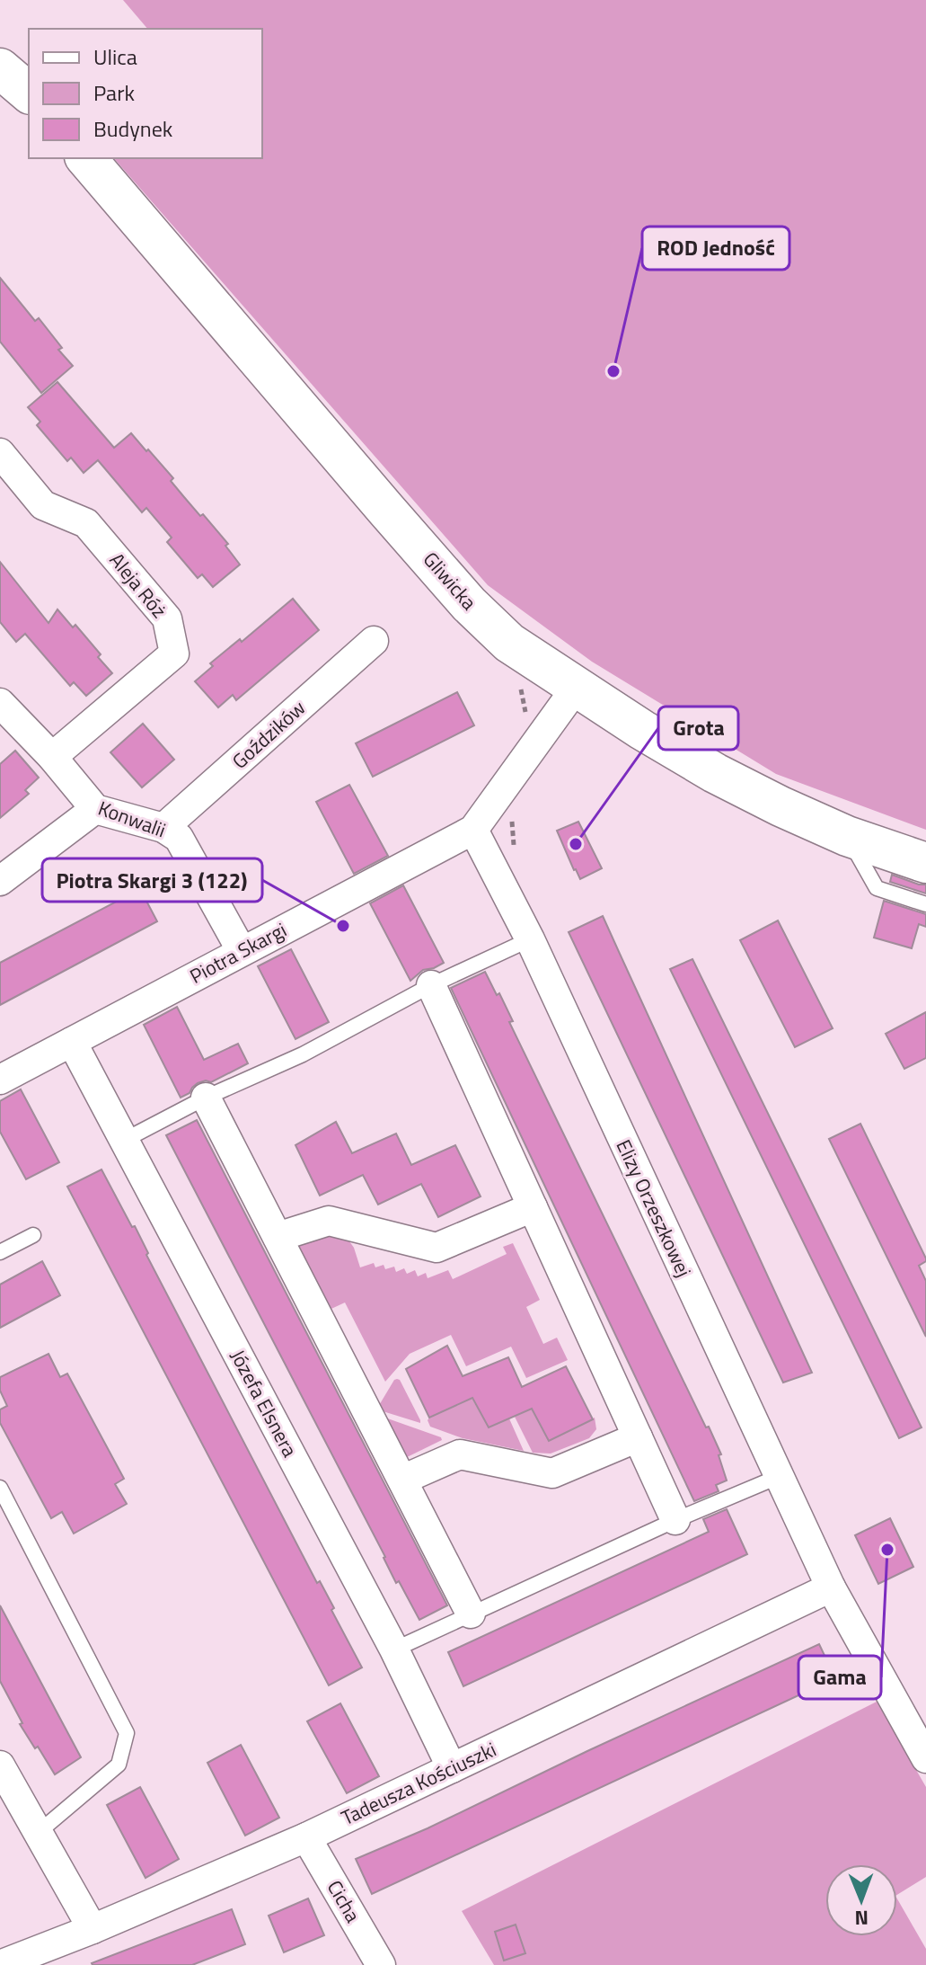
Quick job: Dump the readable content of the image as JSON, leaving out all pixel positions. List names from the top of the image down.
{
  "streets": {
    "main road": ["Gliwicka"],
    "street": [
      "Aleja Róż",
      "Goździków",
      "Konwalii",
      "Piotra Skargi",
      "Elizy Orzeszkowej",
      "Józefa Elsnera",
      "Tadeusza Kościuszki",
      "Cicha"
    ]
  },
  "crossings": [
    ["Gliwicka", "Piotra Skargi"],
    ["Aleja Róż", "Konwalii"],
    ["Goździków", "Konwalii"],
    ["Konwalii", "Piotra Skargi"],
    ["Piotra Skargi", "Elizy Orzeszkowej"],
    ["Piotra Skargi", "Józefa Elsnera"],
    ["Elizy Orzeszkowej", "Tadeusza Kościuszki"],
    ["Józefa Elsnera", "Tadeusza Kościuszki"],
    ["Tadeusza Kościuszki", "Cicha"]
  ],
  "places": [
    "ROD Jedność",
    "Grota",
    "Piotra Skargi 3 (122)",
    "Gama"
  ],
  "legend": ["Ulica", "Park", "Budynek"],
  "north": "bottom"
}
